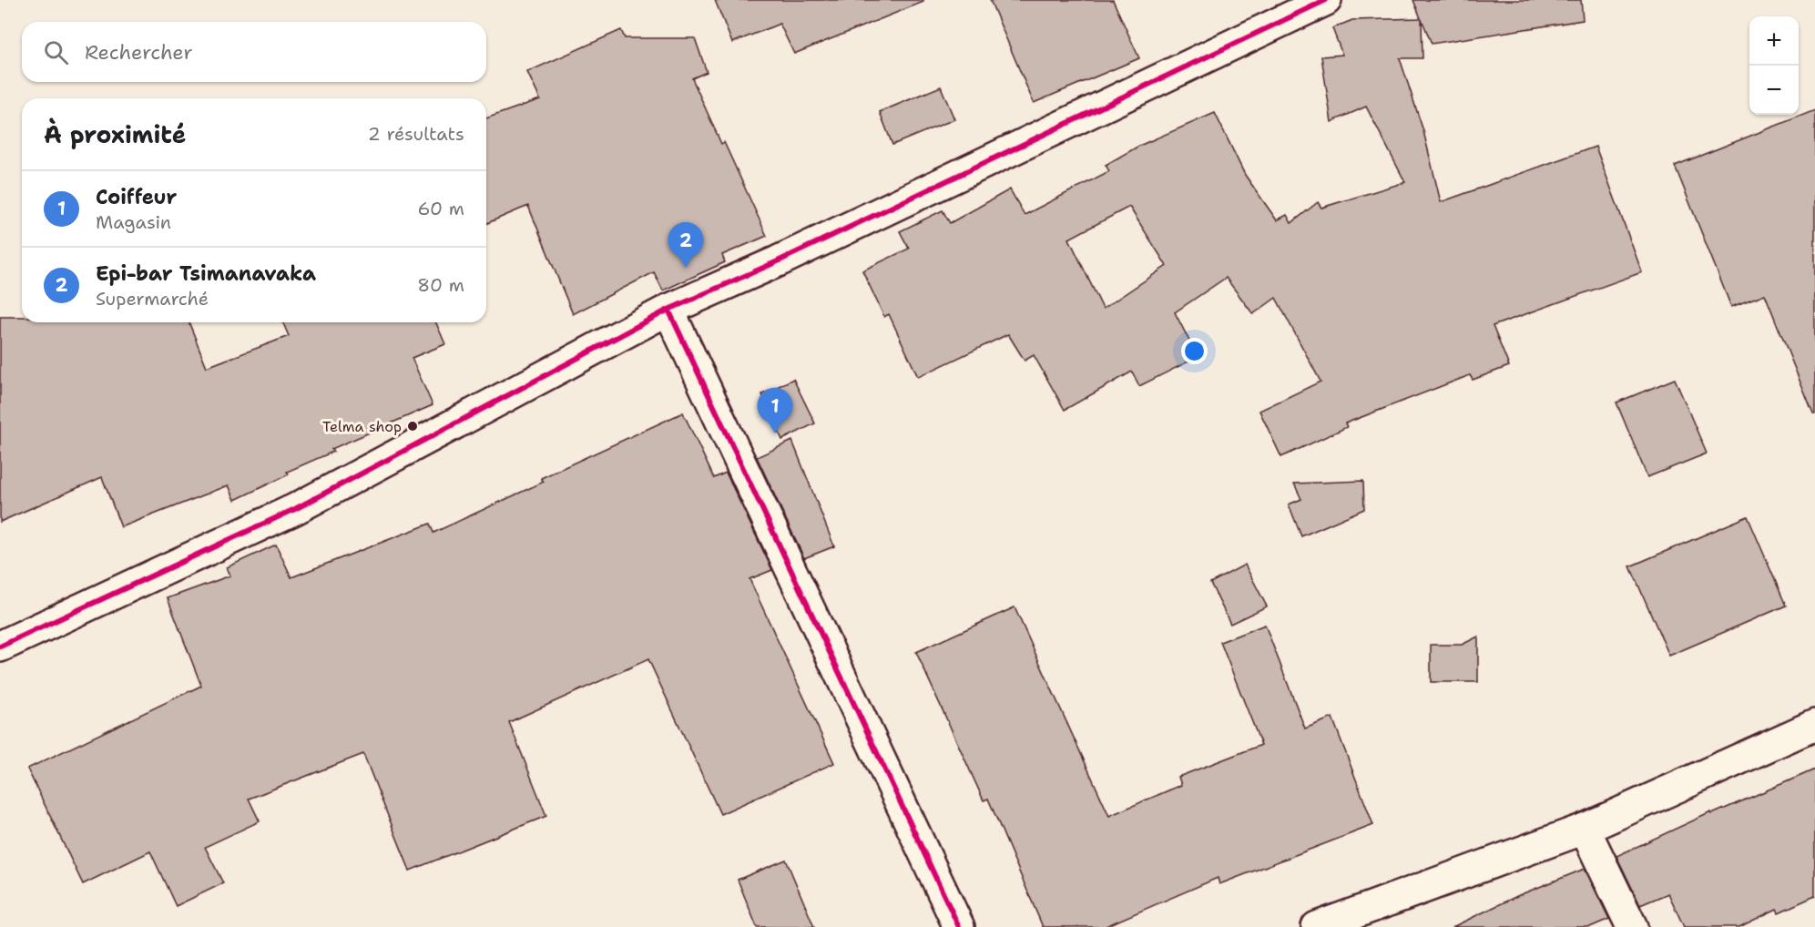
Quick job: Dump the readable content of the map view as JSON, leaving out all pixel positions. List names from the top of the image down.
{
  "places": ["Telma shop"],
  "page": {
    "map_buttons": ["+", "−"],
    "search": "Rechercher",
    "heading": ["À proximité", "2 résultats"],
    "list": [
      {
        "mark": "1",
        "name": "Coiffeur",
        "note": "Magasin",
        "value": "60 m"
      },
      {
        "mark": "2",
        "name": "Epi-bar Tsimanavaka",
        "note": "Supermarché",
        "value": "80 m"
      }
    ],
    "pins": ["2", "1"]
  }
}
